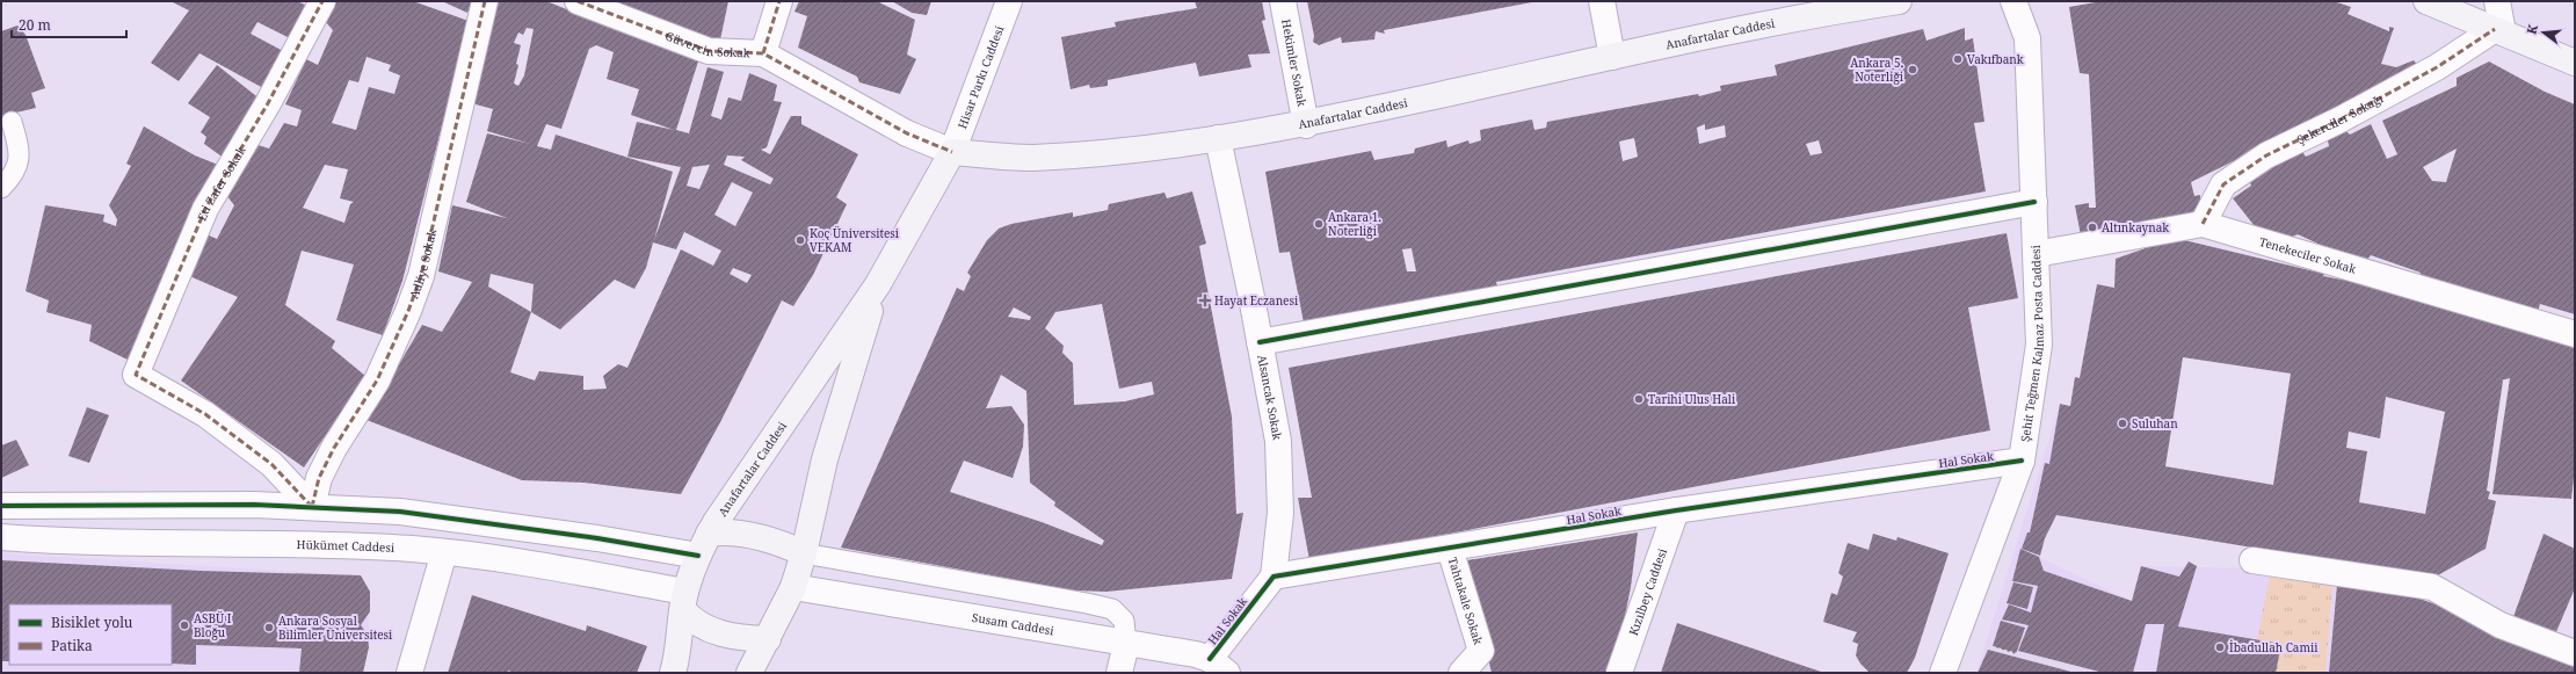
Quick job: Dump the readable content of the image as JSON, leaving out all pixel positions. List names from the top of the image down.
{
  "streets": {
    "main road": ["Anafartalar Caddesi"],
    "street": [
      "Güvercin Sokak",
      "Hekimler Sokak",
      "Hisar Parkı Caddesi",
      "Şekerciler Sokağı",
      "Eti Zafer Sokak",
      "Tenekeciler Sokak",
      "Adliye Sokak",
      "Şehit Teğmen Kalmaz Posta Caddesi",
      "Alsancak Sokak",
      "Hal Sokak",
      "Hükümet Caddesi",
      "Kızılbey Caddesi",
      "Tahtakale Sokak",
      "Susam Caddesi"
    ]
  },
  "crossings": [
    ["Anafartalar Caddesi", "Güvercin Sokak"],
    ["Anafartalar Caddesi", "Hekimler Sokak"],
    ["Anafartalar Caddesi", "Hisar Parkı Caddesi"],
    ["Anafartalar Caddesi", "Alsancak Sokak"],
    ["Anafartalar Caddesi", "Hükümet Caddesi"],
    ["Anafartalar Caddesi", "Susam Caddesi"],
    ["Güvercin Sokak", "Hisar Parkı Caddesi"],
    ["Şekerciler Sokağı", "Tenekeciler Sokak"],
    ["Eti Zafer Sokak", "Adliye Sokak"],
    ["Tenekeciler Sokak", "Şehit Teğmen Kalmaz Posta Caddesi"],
    ["Şehit Teğmen Kalmaz Posta Caddesi", "Hal Sokak"],
    ["Alsancak Sokak", "Hal Sokak"],
    ["Hal Sokak", "Kızılbey Caddesi"],
    ["Hal Sokak", "Tahtakale Sokak"],
    ["Hal Sokak", "Susam Caddesi"],
    ["Hükümet Caddesi", "Susam Caddesi"]
  ],
  "places": {
    "other": [
      "Vakıfbank",
      "Ankara 5. Noterliği",
      "Ankara 1. Noterliği",
      "Altınkaynak",
      "Koç Üniversitesi VEKAM",
      "Tarihi Ulus Hali",
      "Suluhan",
      "ASBÜ I Bloğu",
      "Ankara Sosyal Bilimler Üniversitesi",
      "İbadullah Camii"
    ],
    "health": ["Hayat Eczanesi"]
  },
  "legend": ["Bisiklet yolu", "Patika"],
  "scale_bar": "20 m",
  "north": "left"
}
